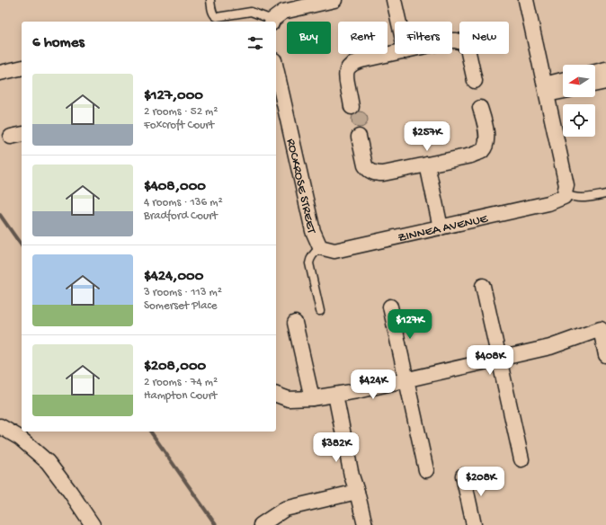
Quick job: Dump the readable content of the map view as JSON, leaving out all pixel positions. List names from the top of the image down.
{
  "streets": {
    "street": ["ROCKROSE STREET", "ZINNEA AVENUE"]
  },
  "crossings": [
    ["ROCKROSE STREET", "ZINNEA AVENUE"]
  ],
  "north": "left",
  "page": {
    "chip": [
      "Buy",
      "Rent",
      "Filters",
      "New"
    ],
    "heading": "6 homes",
    "list": [
      {
        "name": "$127,000",
        "note": "2 rooms · 52 m² · Foxcroft Court"
      },
      {
        "name": "$408,000",
        "note": "4 rooms · 136 m² · Bradford Court"
      },
      {
        "name": "$424,000",
        "note": "3 rooms · 113 m² · Somerset Place"
      },
      {
        "name": "$208,000",
        "note": "2 rooms · 74 m² · Hampton Court"
      }
    ],
    "price": [
      "$257K",
      "$127K",
      "$408K",
      "$424K",
      "$382K",
      "$208K"
    ]
  }
}
